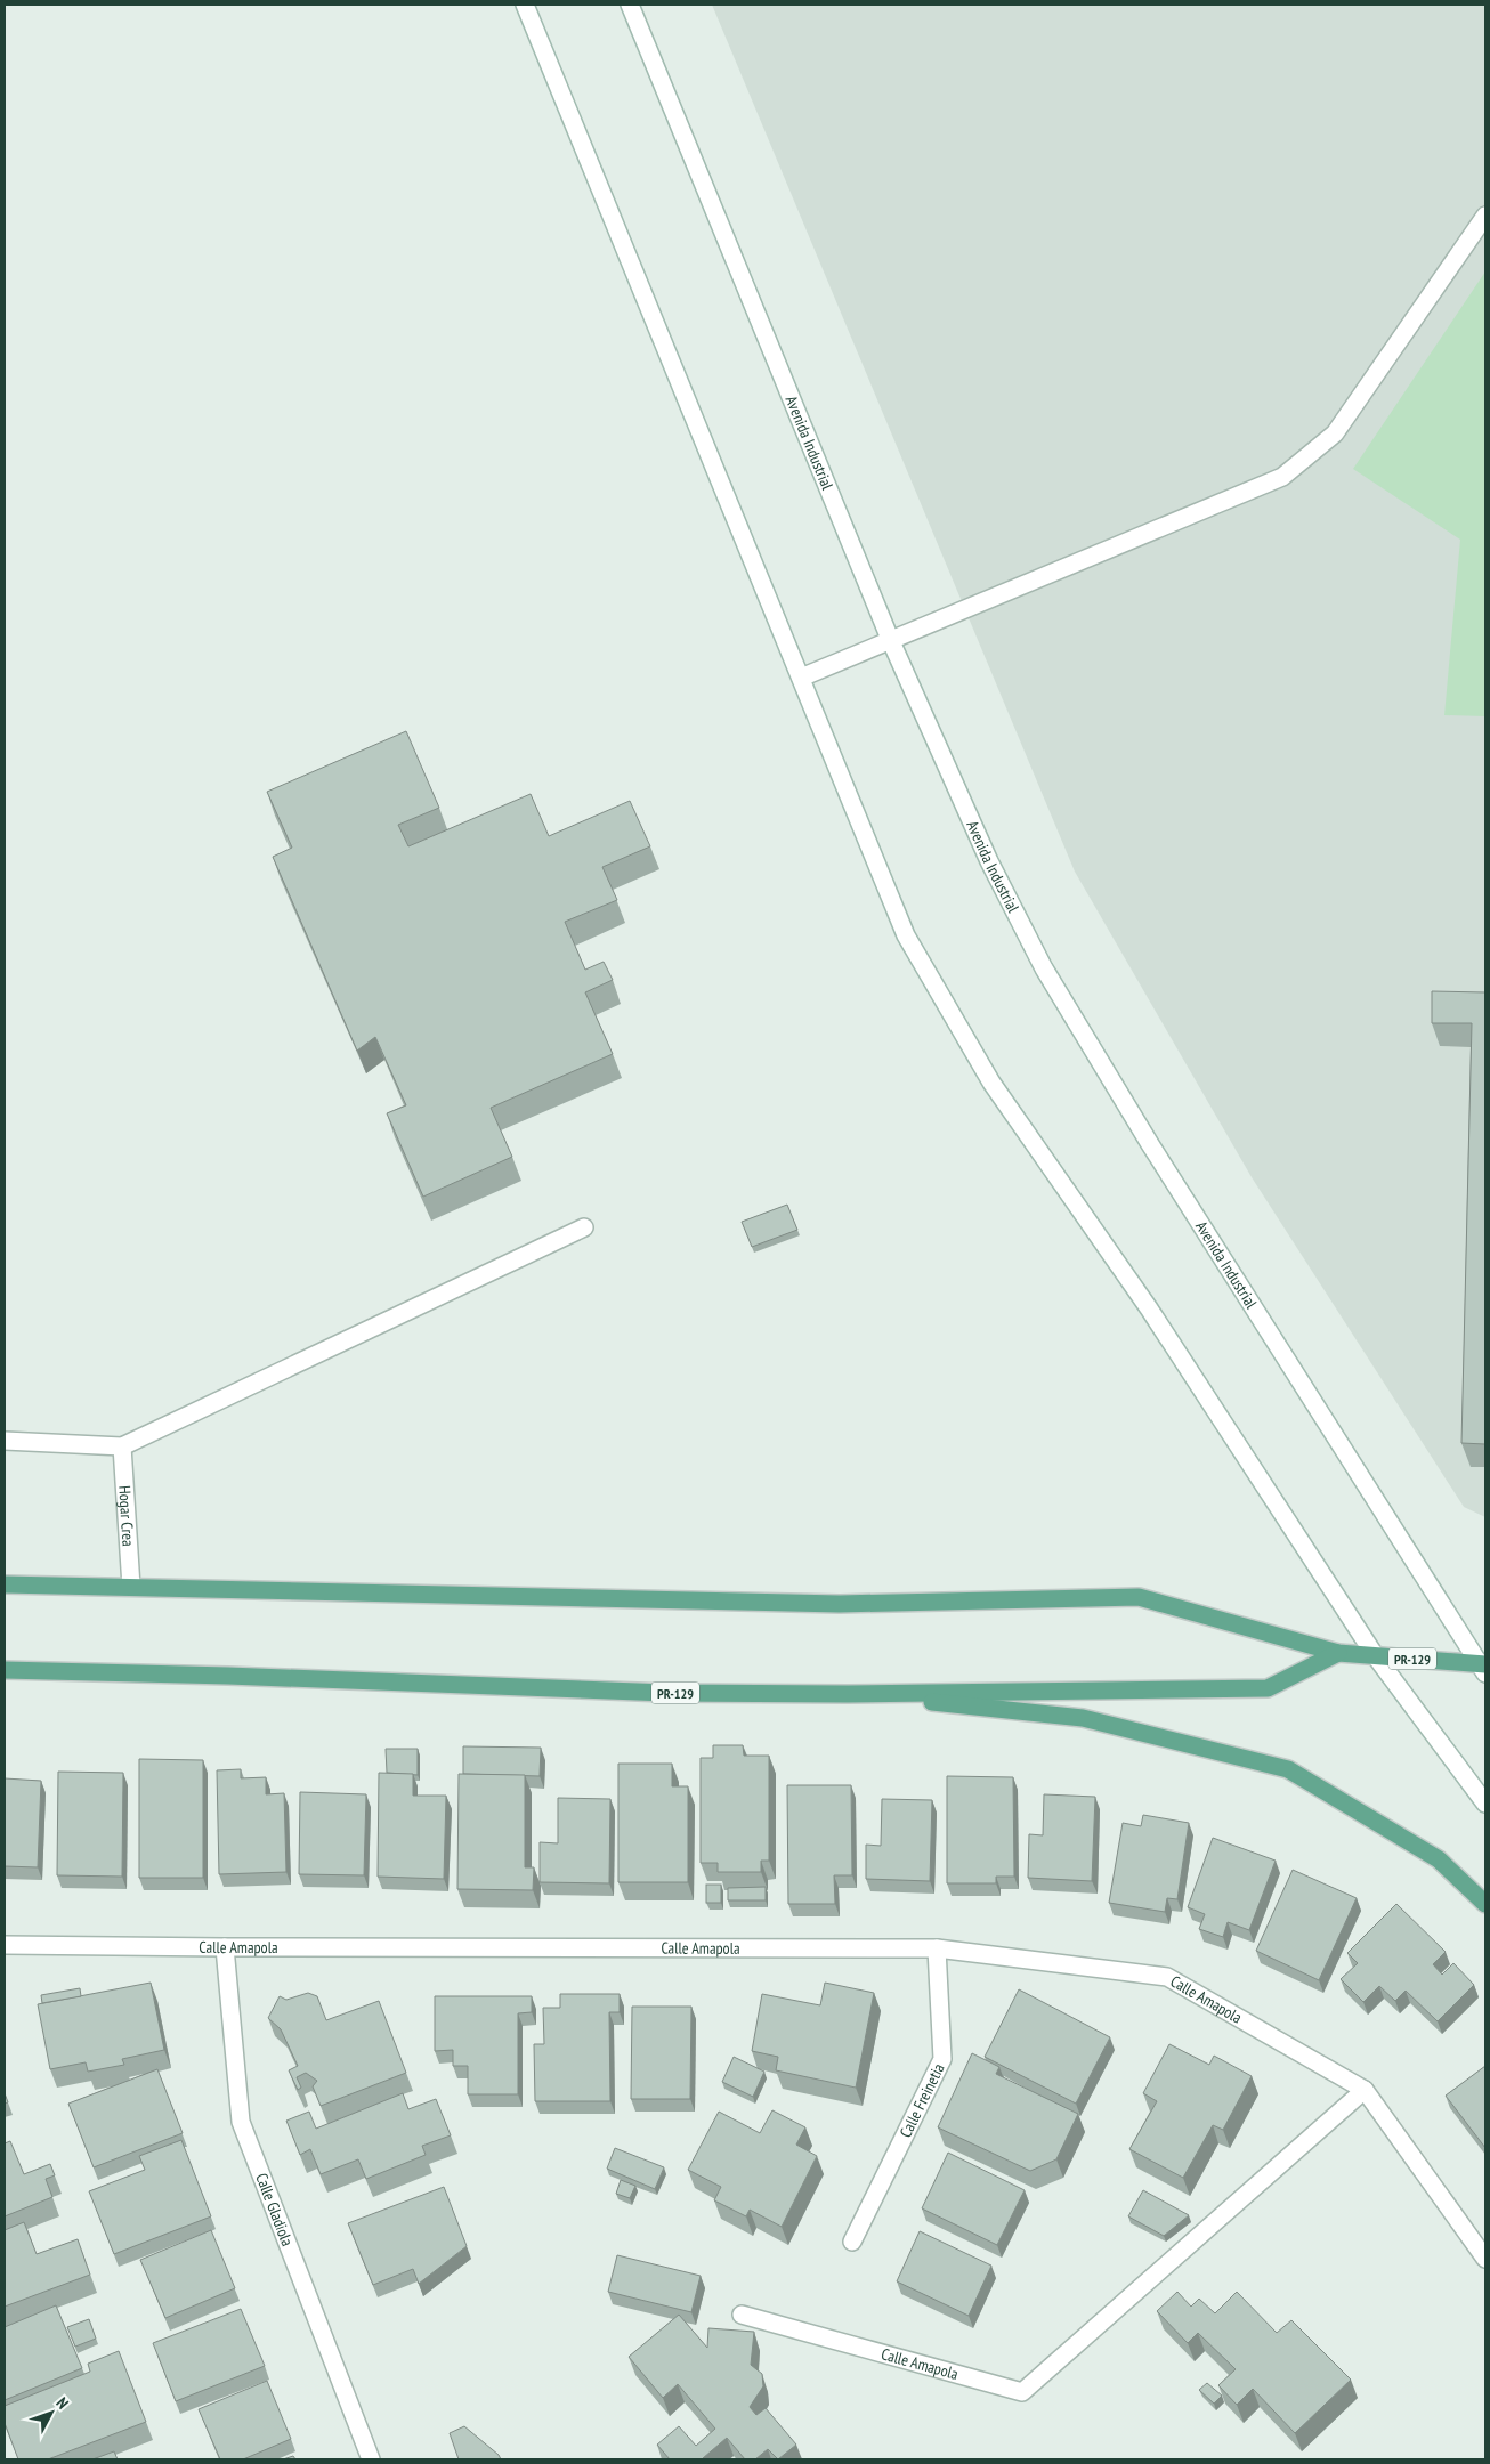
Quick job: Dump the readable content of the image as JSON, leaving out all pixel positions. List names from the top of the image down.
{
  "streets": {
    "main road": ["PR-129"],
    "street": [
      "Avenida Industrial",
      "Hogar Crea",
      "Calle Amapola",
      "Calle Freinetia",
      "Calle Gladiola"
    ]
  },
  "crossings": [
    ["Avenida Industrial", "PR-129"],
    ["Hogar Crea", "PR-129"],
    ["Calle Amapola", "Calle Freinetia"],
    ["Calle Amapola", "Calle Gladiola"]
  ],
  "north": "top right"
}
